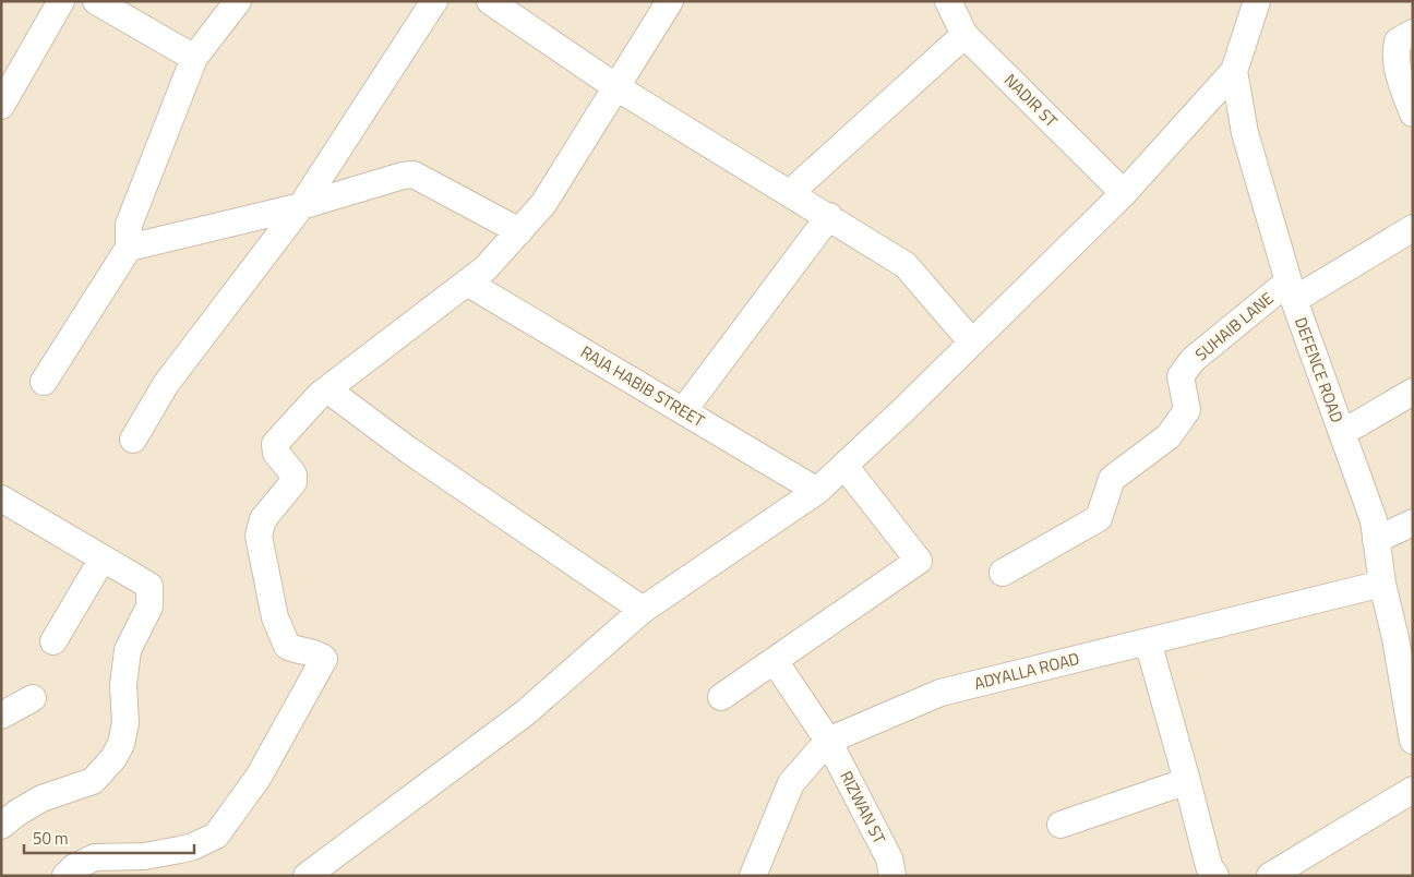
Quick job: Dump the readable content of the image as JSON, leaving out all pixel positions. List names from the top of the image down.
{
  "streets": {
    "street": [
      "NADIR ST",
      "SUHAIB LANE",
      "DEFENCE ROAD",
      "RAJA HABIB STREET",
      "ADYALLA ROAD",
      "RIZWAN ST"
    ]
  },
  "crossings": [
    ["SUHAIB LANE", "DEFENCE ROAD"],
    ["DEFENCE ROAD", "ADYALLA ROAD"],
    ["ADYALLA ROAD", "RIZWAN ST"]
  ],
  "scale_bar": "50 m"
}
